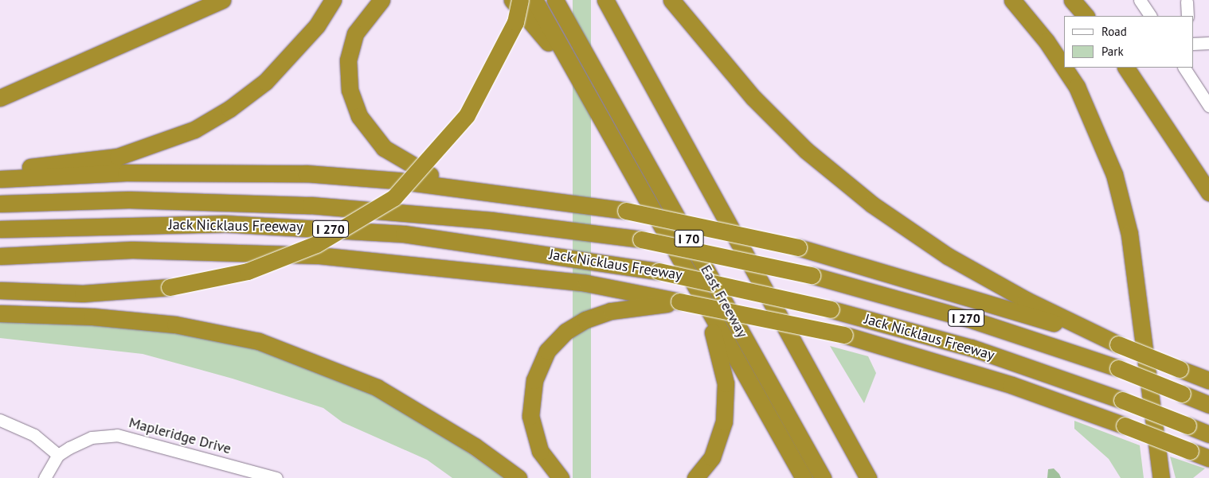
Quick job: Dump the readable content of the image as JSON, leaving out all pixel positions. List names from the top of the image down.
{
  "streets": {
    "highway": [
      "Jack Nicklaus Freeway",
      "I 270",
      "I 70",
      "East Freeway"
    ],
    "street": ["Mapleridge Drive"]
  },
  "legend": ["Road", "Park"]
}
